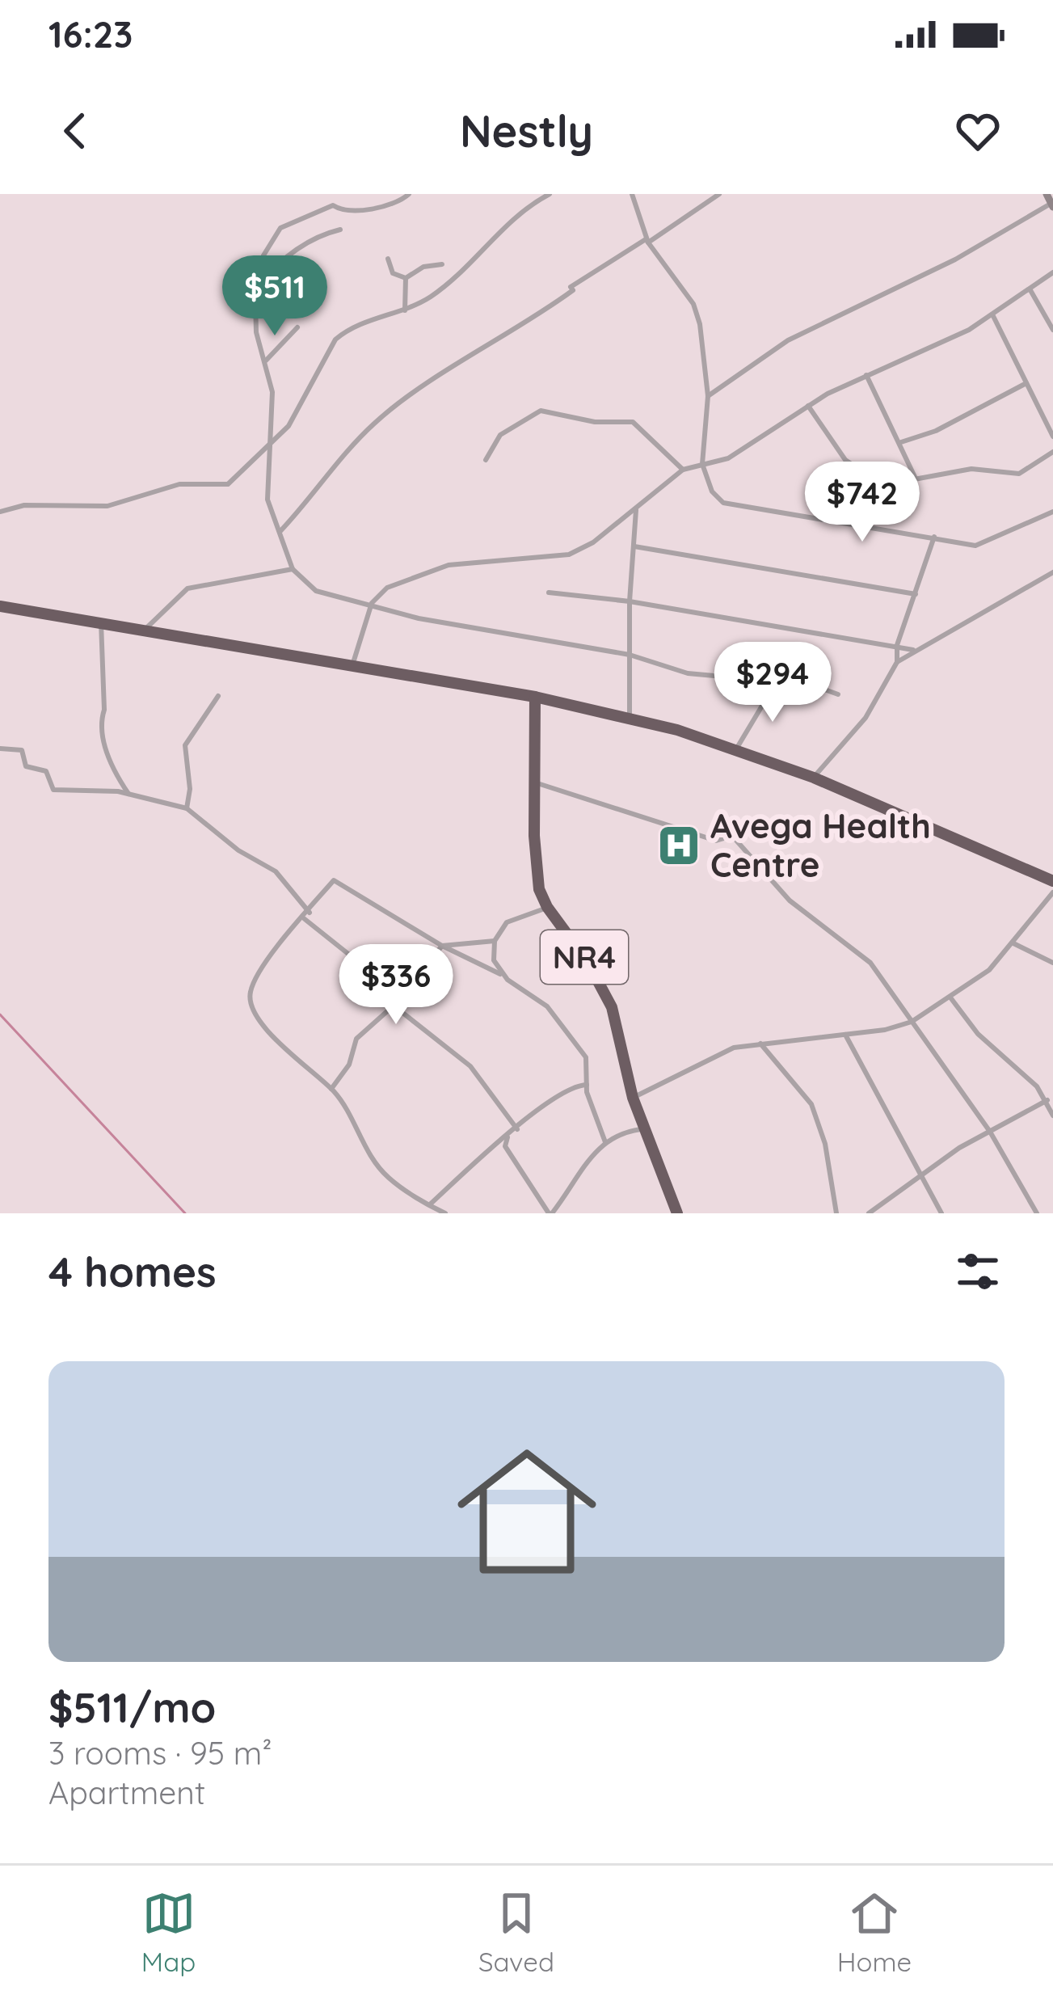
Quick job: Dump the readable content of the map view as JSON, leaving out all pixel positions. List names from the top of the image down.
{
  "streets": {
    "highway": ["NR4"]
  },
  "places": {
    "hospital": ["Avega Health Centre"]
  },
  "page": {
    "status": "16:23",
    "header": "Nestly",
    "price": [
      "$511",
      "$742",
      "$294",
      "$336"
    ],
    "heading": "4 homes",
    "list": [
      {
        "name": "$511/mo",
        "note": "3 rooms · 95 m² · Apartment"
      }
    ],
    "tabs": ["Map", "Saved", "Home"]
  }
}
